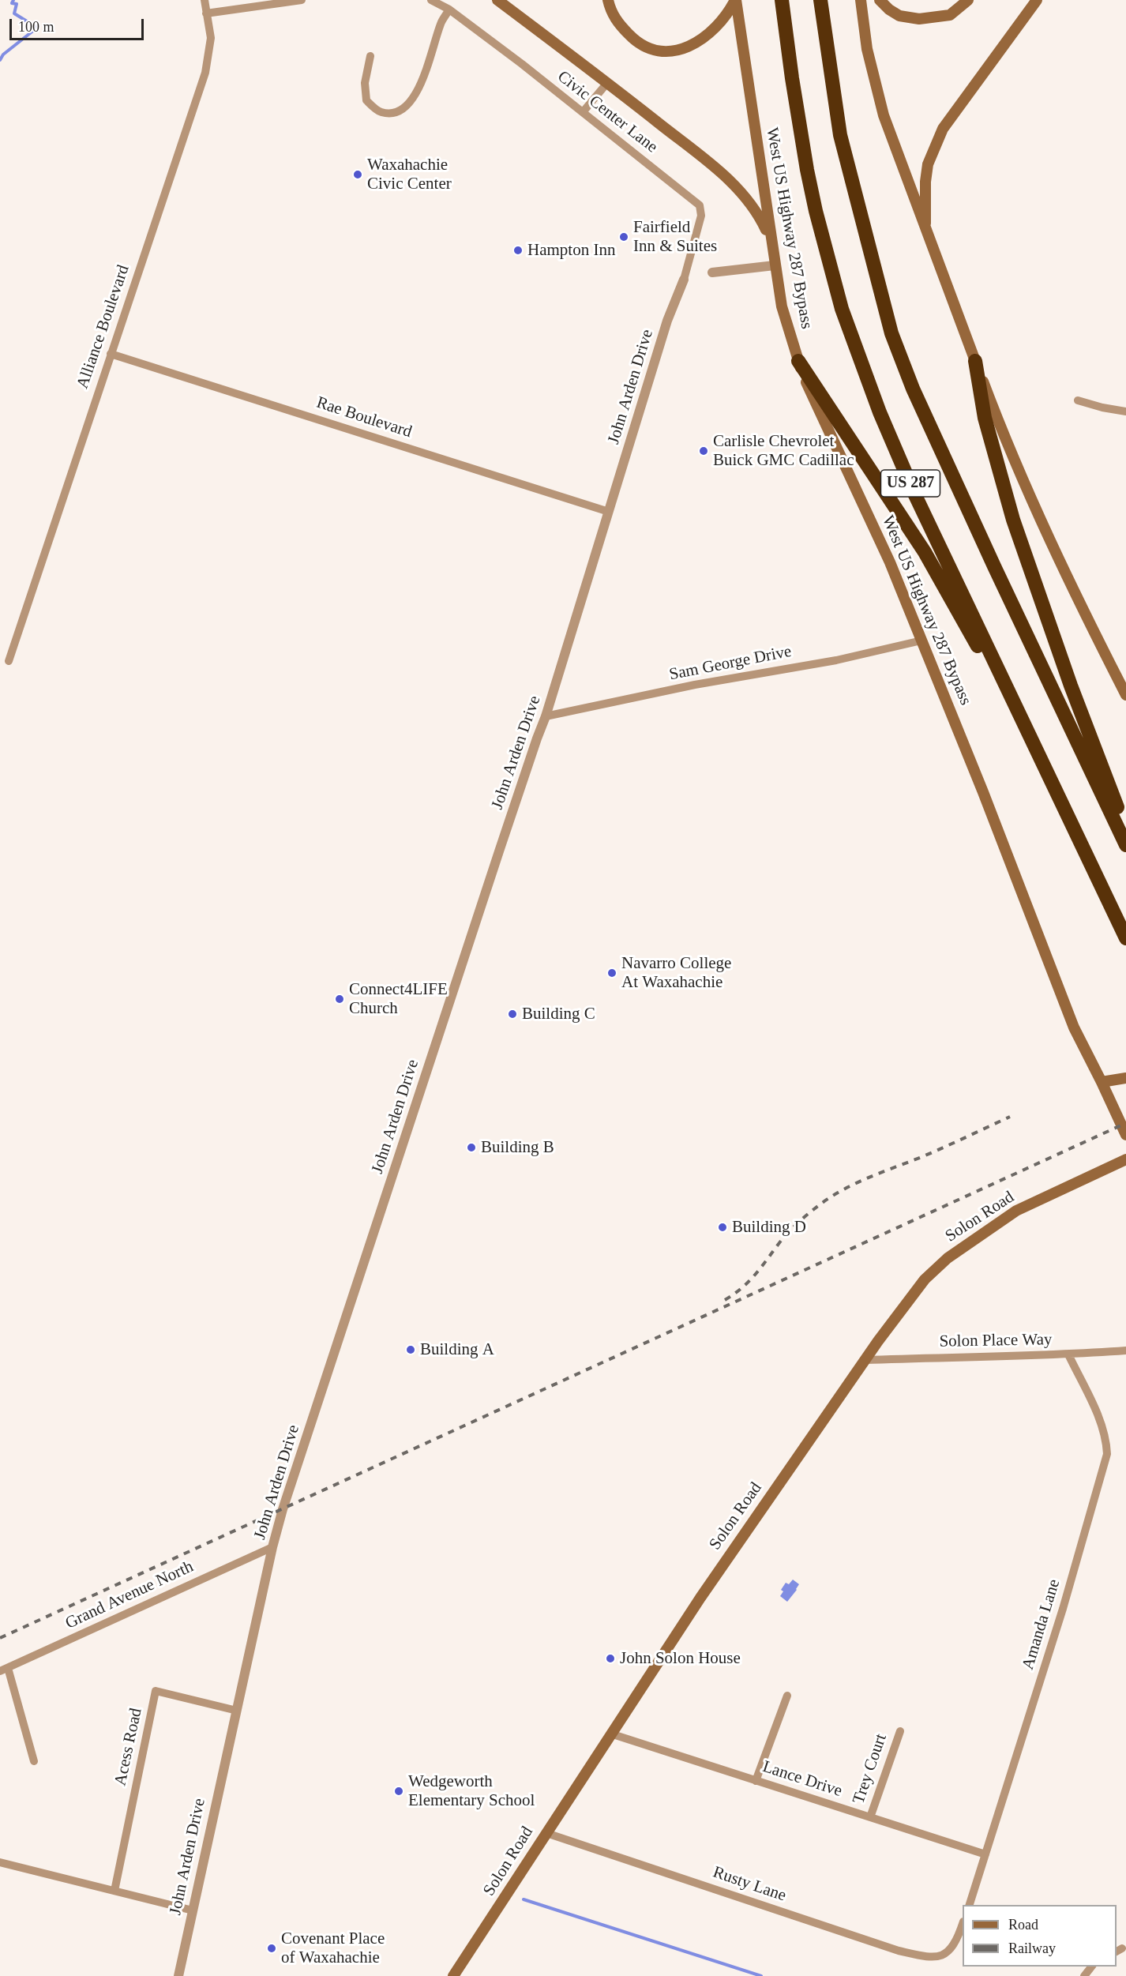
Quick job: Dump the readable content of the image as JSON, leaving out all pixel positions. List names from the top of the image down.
{
  "streets": {
    "highway": ["US 287"],
    "main road": ["West US Highway 287 Bypass", "Solon Road"],
    "street": [
      "Civic Center Lane",
      "Alliance Boulevard",
      "John Arden Drive",
      "Rae Boulevard",
      "Sam George Drive",
      "Solon Place Way",
      "Grand Avenue North",
      "Amanda Lane",
      "Acess Road",
      "Trey Court",
      "Lance Drive",
      "Rusty Lane"
    ]
  },
  "crossings": [
    ["Civic Center Lane", "John Arden Drive"],
    ["West US Highway 287 Bypass", "Sam George Drive"],
    ["Alliance Boulevard", "Rae Boulevard"],
    ["John Arden Drive", "Rae Boulevard"],
    ["John Arden Drive", "Sam George Drive"],
    ["John Arden Drive", "Grand Avenue North"],
    ["John Arden Drive", "Acess Road"],
    ["Solon Road", "Solon Place Way"],
    ["Solon Road", "Lance Drive"],
    ["Solon Road", "Rusty Lane"],
    ["Solon Place Way", "Amanda Lane"],
    ["Amanda Lane", "Lance Drive"],
    ["Trey Court", "Lance Drive"]
  ],
  "places": [
    "Waxahachie Civic Center",
    "Fairfield Inn & Suites",
    "Hampton Inn",
    "Carlisle Chevrolet Buick GMC Cadillac",
    "Navarro College At Waxahachie",
    "Connect4LIFE Church",
    "Building C",
    "Building B",
    "Building D",
    "Building A",
    "John Solon House",
    "Wedgeworth Elementary School",
    "Covenant Place of Waxahachie"
  ],
  "legend": ["Road", "Railway"],
  "scale_bar": "100 m"
}
